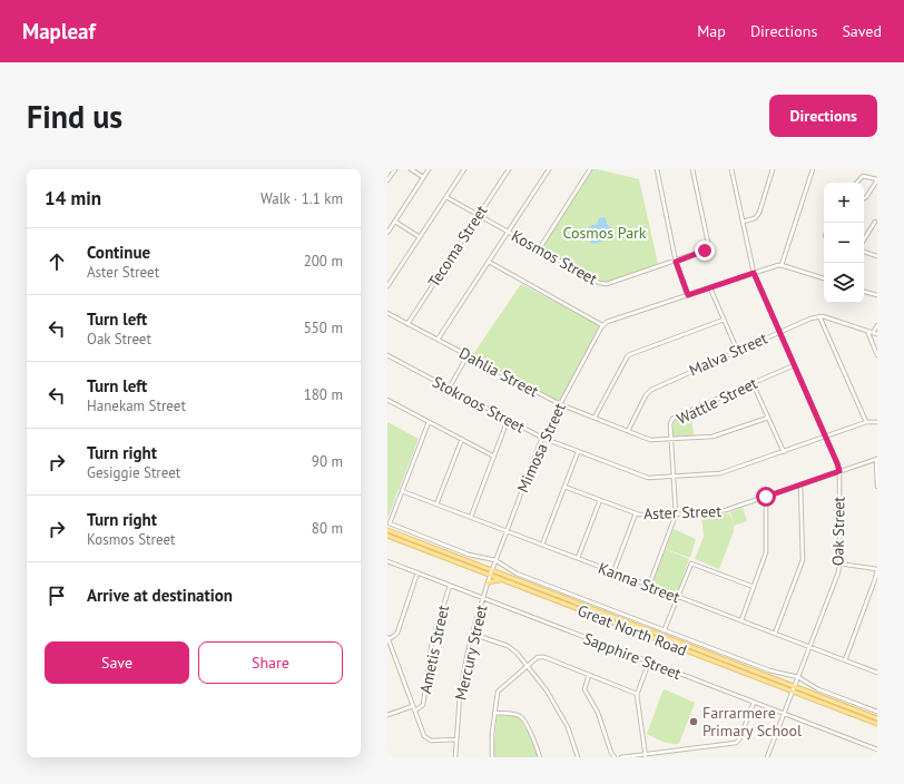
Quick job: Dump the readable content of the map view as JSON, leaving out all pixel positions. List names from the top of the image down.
{
  "streets": {
    "main road": ["Great North Road"],
    "street": [
      "Tecoma Street",
      "Kosmos Street",
      "Malva Street",
      "Dahlia Street",
      "Wattle Street",
      "Stokroos Street",
      "Mimosa Street",
      "Aster Street",
      "Oak Street",
      "Kanna Street",
      "Ametis Street",
      "Mercury Street",
      "Sapphire Street"
    ]
  },
  "crossings": [
    ["Tecoma Street", "Kosmos Street"],
    ["Tecoma Street", "Dahlia Street"],
    ["Malva Street", "Dahlia Street"],
    ["Malva Street", "Oak Street"],
    ["Dahlia Street", "Wattle Street"],
    ["Dahlia Street", "Mimosa Street"],
    ["Wattle Street", "Stokroos Street"],
    ["Wattle Street", "Aster Street"],
    ["Wattle Street", "Oak Street"],
    ["Wattle Street", "Kanna Street"],
    ["Stokroos Street", "Mimosa Street"],
    ["Stokroos Street", "Oak Street"],
    ["Mimosa Street", "Kanna Street"],
    ["Mimosa Street", "Great North Road"],
    ["Mimosa Street", "Mercury Street"],
    ["Aster Street", "Oak Street"],
    ["Oak Street", "Kanna Street"],
    ["Oak Street", "Great North Road"],
    ["Oak Street", "Sapphire Street"],
    ["Great North Road", "Mercury Street"],
    ["Ametis Street", "Sapphire Street"],
    ["Mercury Street", "Sapphire Street"]
  ],
  "parks": ["Cosmos Park"],
  "places": ["Farrarmere Primary School"],
  "page": {
    "header": "Mapleaf",
    "nav": ["Map", "Directions", "Saved"],
    "buttons": [
      "Directions",
      ["Save", "Share"]
    ],
    "title": "Find us",
    "heading": ["14 min", "Walk · 1.1 km"],
    "map_buttons": ["+", "−"],
    "list": [
      ["Continue", "Aster Street", "200 m"],
      ["Turn left", "Oak Street", "550 m"],
      ["Turn left", "Hanekam Street", "180 m"],
      ["Turn right", "Gesiggie Street", "90 m"],
      ["Turn right", "Kosmos Street", "80 m"],
      "Arrive at destination"
    ]
  }
}
